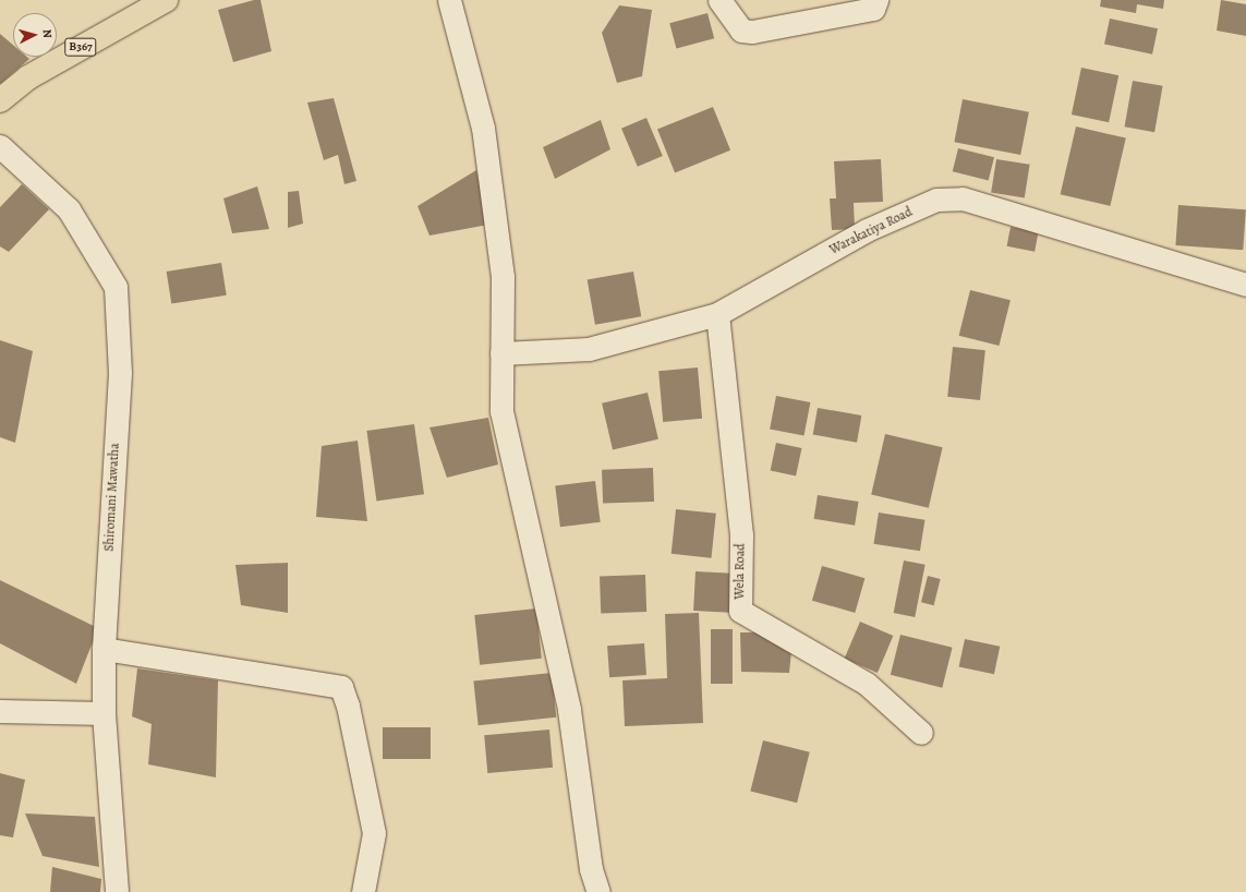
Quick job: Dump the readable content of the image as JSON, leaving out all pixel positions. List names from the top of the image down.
{
  "streets": {
    "main road": ["B367"],
    "street": ["Warakatiya Road", "Shiromani Mawatha", "Wela Road"]
  },
  "crossings": [
    ["Warakatiya Road", "Wela Road"]
  ],
  "north": "right"
}
